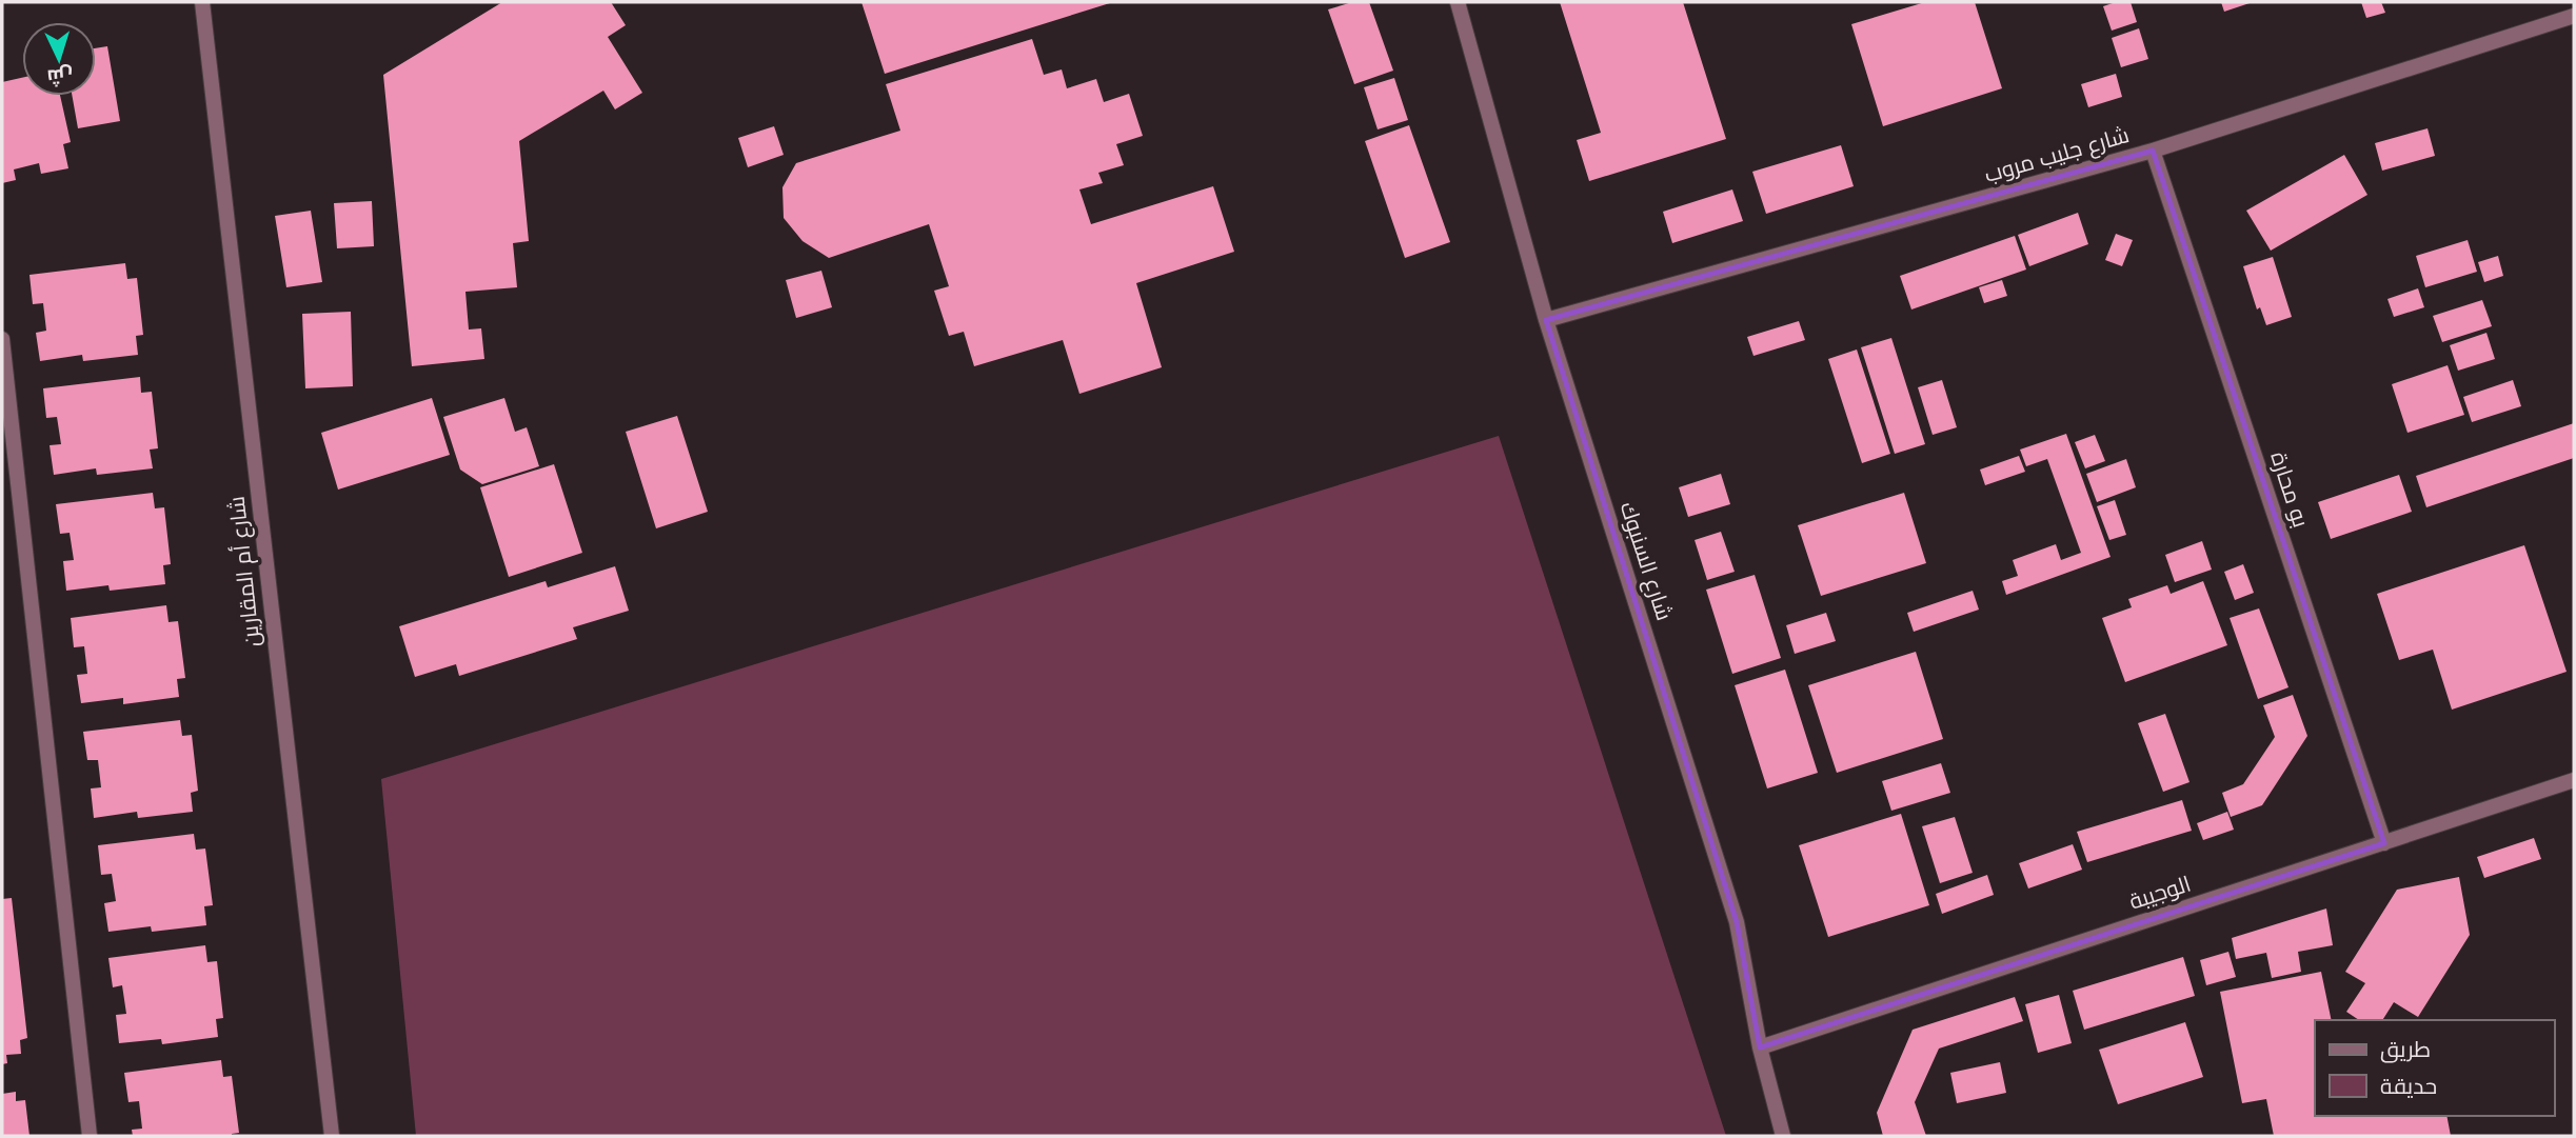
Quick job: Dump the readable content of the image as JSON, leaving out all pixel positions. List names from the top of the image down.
{
  "streets": {
    "street": [
      "شارع جليب مروب",
      "بو محارة",
      "شارع السنبوك",
      "شارع أم المقارين",
      "الوجيبة"
    ]
  },
  "crossings": [
    ["شارع جليب مروب", "بو محارة"],
    ["شارع جليب مروب", "شارع السنبوك"],
    ["بو محارة", "الوجيبة"],
    ["شارع السنبوك", "الوجيبة"]
  ],
  "legend": ["طريق", "حديقة"],
  "north": "bottom"
}
